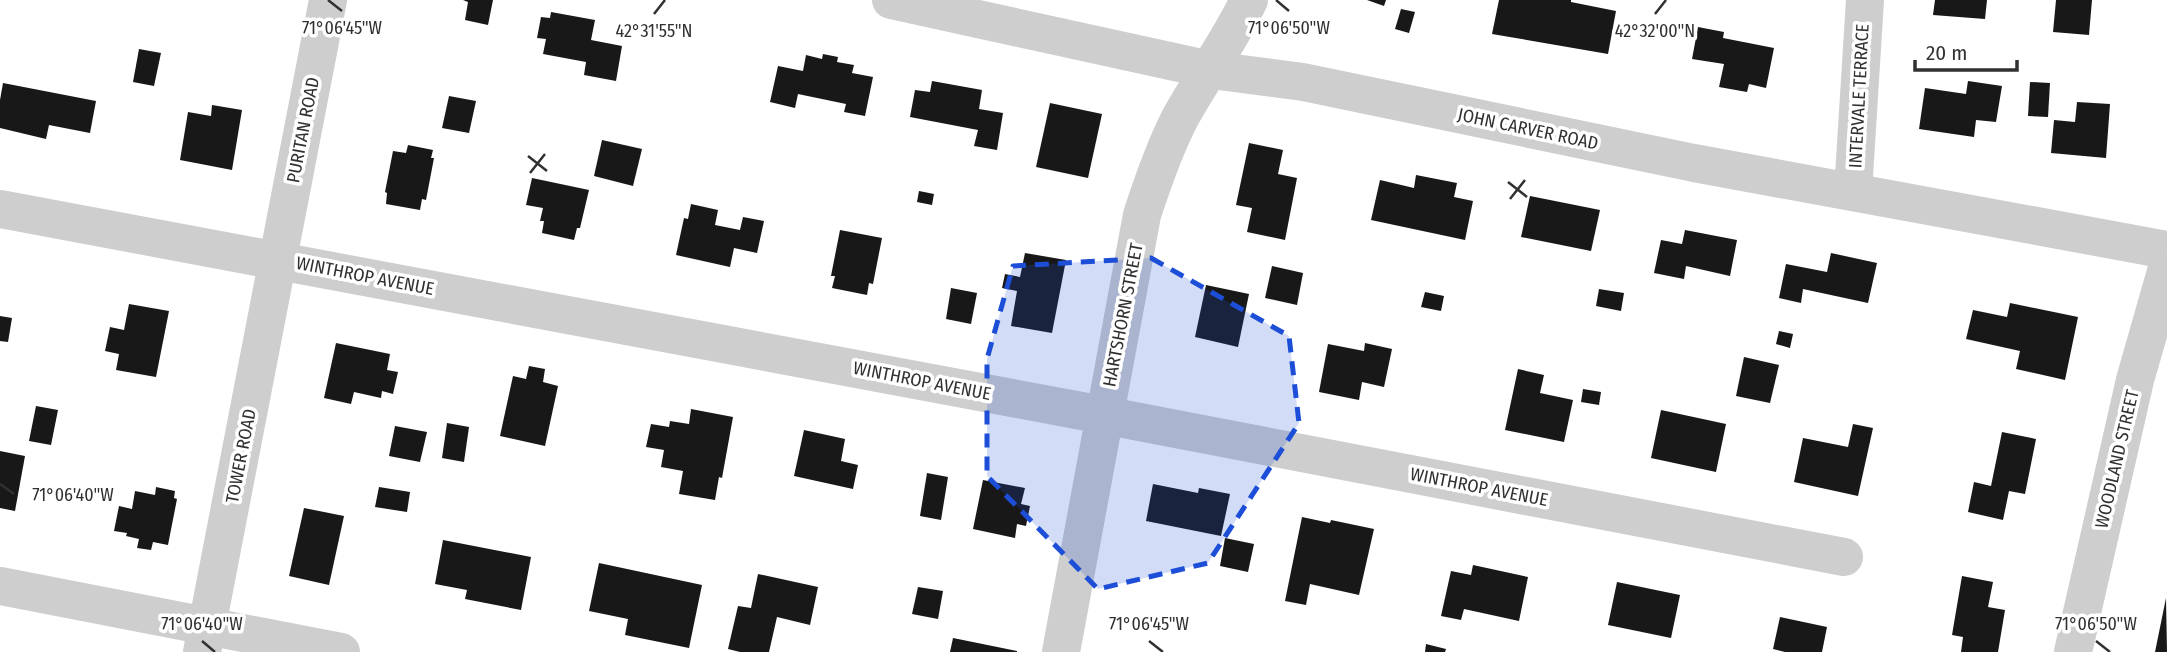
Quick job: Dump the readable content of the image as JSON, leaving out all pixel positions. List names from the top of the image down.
{
  "streets": {
    "street": [
      "INTERVALE TERRACE",
      "JOHN CARVER ROAD",
      "PURITAN ROAD",
      "WINTHROP AVENUE",
      "HARTSHORN STREET",
      "TOWER ROAD",
      "WOODLAND STREET"
    ]
  },
  "crossings": [
    ["INTERVALE TERRACE", "JOHN CARVER ROAD"],
    ["JOHN CARVER ROAD", "HARTSHORN STREET"],
    ["PURITAN ROAD", "WINTHROP AVENUE"],
    ["PURITAN ROAD", "TOWER ROAD"],
    ["WINTHROP AVENUE", "HARTSHORN STREET"],
    ["WINTHROP AVENUE", "TOWER ROAD"]
  ],
  "scale_bar": "20 m",
  "coordinates": [
    "71°06'45\"W",
    "71°06'50\"W",
    "42°31'55\"N",
    "42°32'00\"N",
    "71°06'40\"W"
  ]
}
